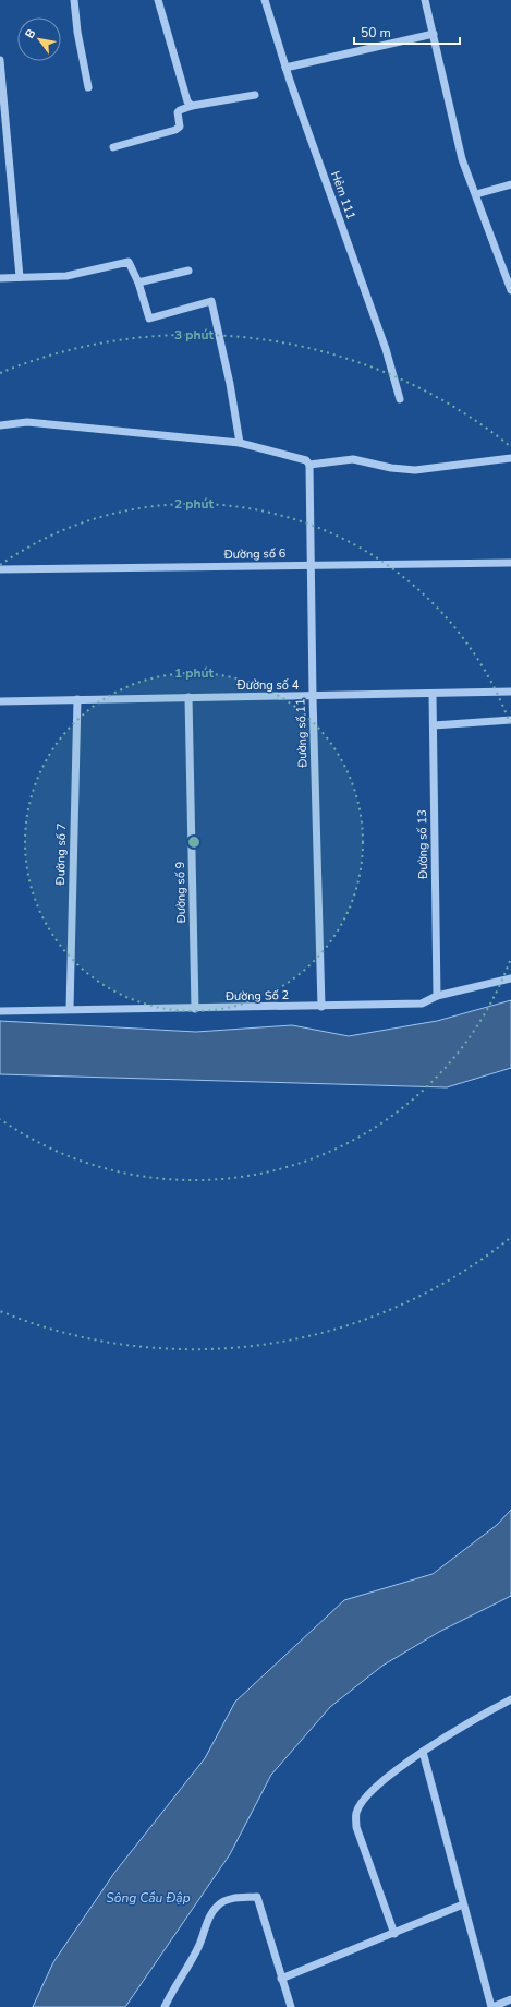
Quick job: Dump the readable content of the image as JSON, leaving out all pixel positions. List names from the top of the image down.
{
  "streets": {
    "street": [
      "Hẻm 111",
      "Đường số 6",
      "Đường số 4",
      "Đường số 11",
      "Đường số 13",
      "Đường số 7",
      "Đường số 9",
      "Đường Số 2"
    ]
  },
  "crossings": [
    ["Đường số 6", "Đường số 11"],
    ["Đường số 4", "Đường số 11"],
    ["Đường số 4", "Đường số 13"],
    ["Đường số 4", "Đường số 7"],
    ["Đường số 4", "Đường số 9"],
    ["Đường số 11", "Đường Số 2"],
    ["Đường số 13", "Đường Số 2"],
    ["Đường số 7", "Đường Số 2"],
    ["Đường số 9", "Đường Số 2"]
  ],
  "water": ["Sông Cầu Đập"],
  "scale_bar": "50 m",
  "north": "top left",
  "rings": ["3 phút", "2 phút", "1 phút"]
}
